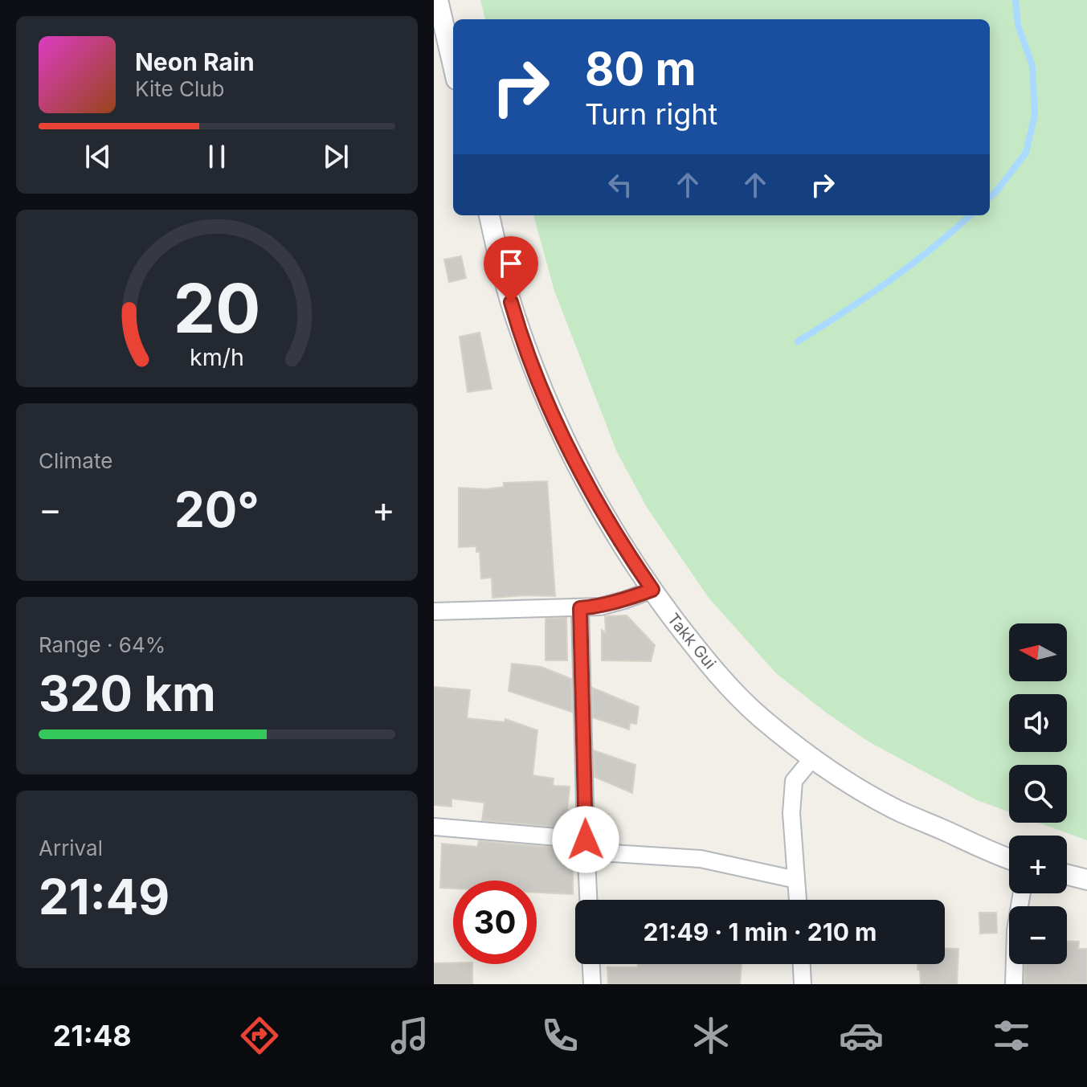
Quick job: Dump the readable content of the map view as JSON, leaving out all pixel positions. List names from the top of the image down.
{
  "streets": {
    "street": ["Takk Gui"]
  },
  "north": "left",
  "page": {
    "turn": ["80 m", "Turn right"],
    "song": ["Neon Rain", "Kite Club"],
    "tile": [
      "Climate",
      ["Range · 64%", "320 km"],
      ["Arrival", "21:49"]
    ],
    "heat": ["−", "20°", "+"],
    "map_buttons": ["+", "−"],
    "limit": "30",
    "trip": "21:49 · 1 min · 210 m",
    "tabs": "21:48",
    "gauge": ["20", "km/h"]
  }
}
